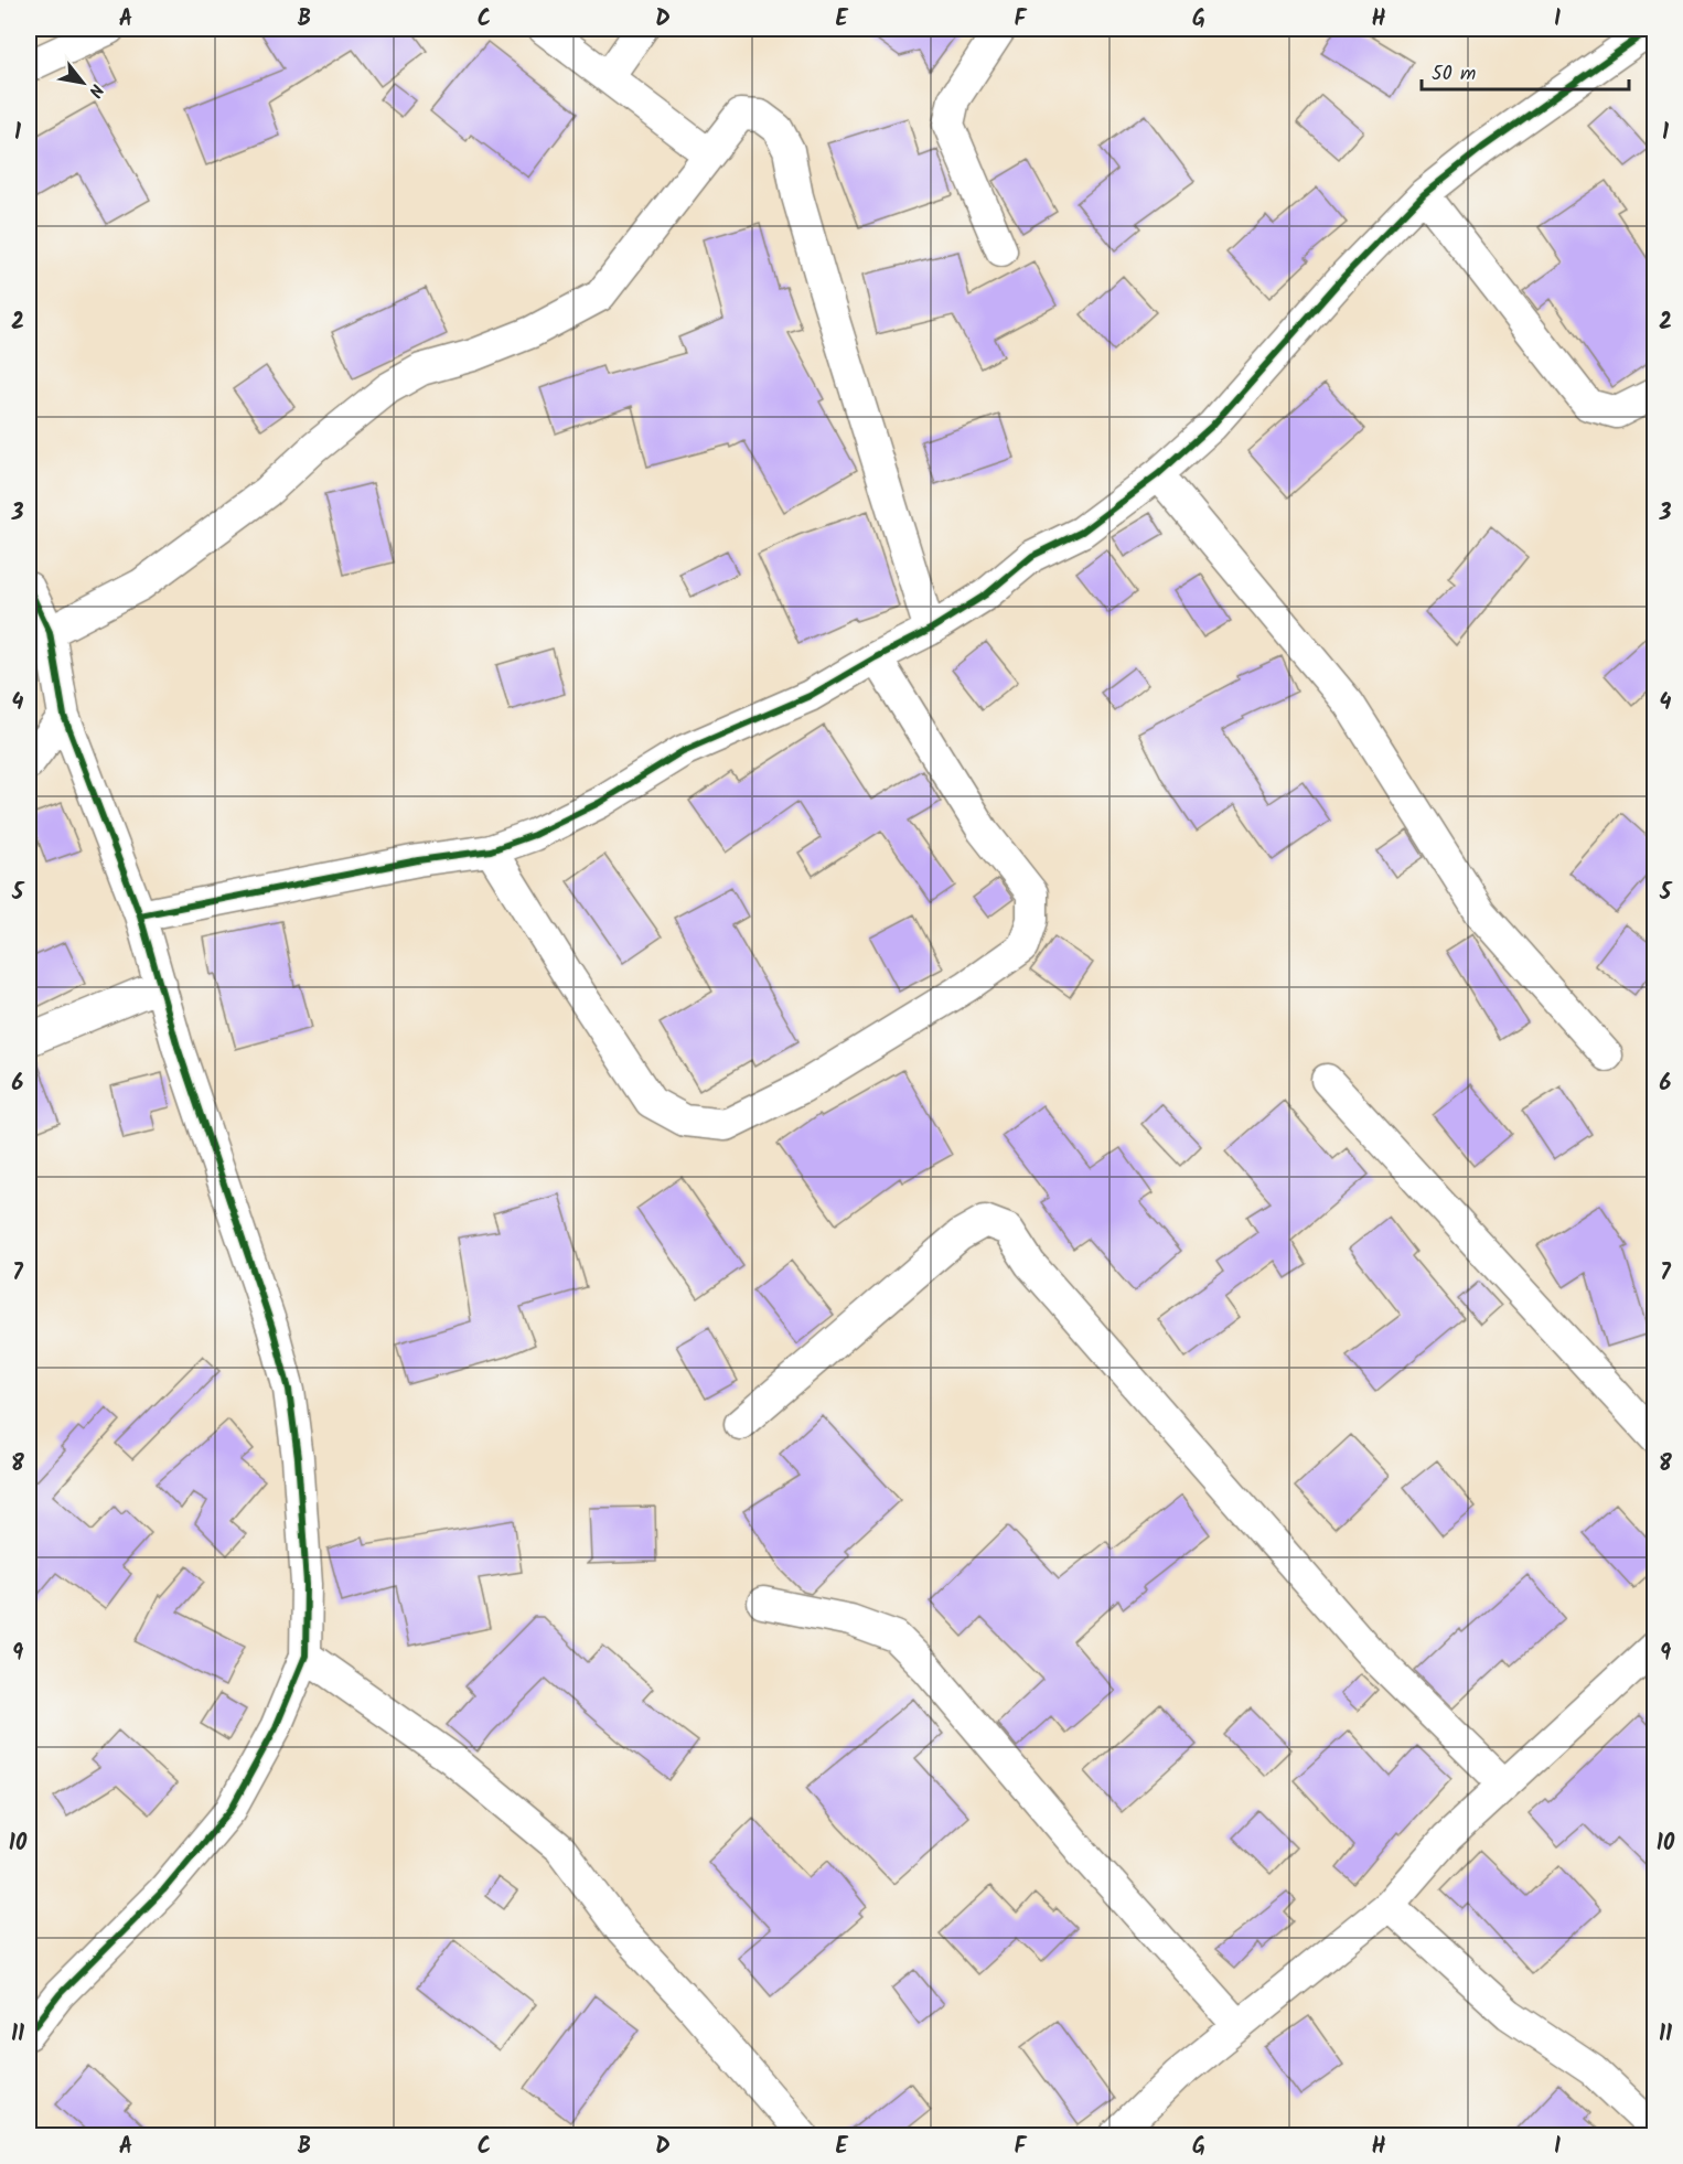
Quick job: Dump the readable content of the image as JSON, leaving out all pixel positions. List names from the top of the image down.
{
  "scale_bar": "50 m",
  "north": "bottom right",
  "grid": {
    "columns": [
      "A",
      "B",
      "C",
      "D",
      "E",
      "F",
      "G",
      "H",
      "I"
    ],
    "rows": [
      "1",
      "2",
      "3",
      "4",
      "5",
      "6",
      "7",
      "8",
      "9",
      "10",
      "11"
    ]
  }
}
